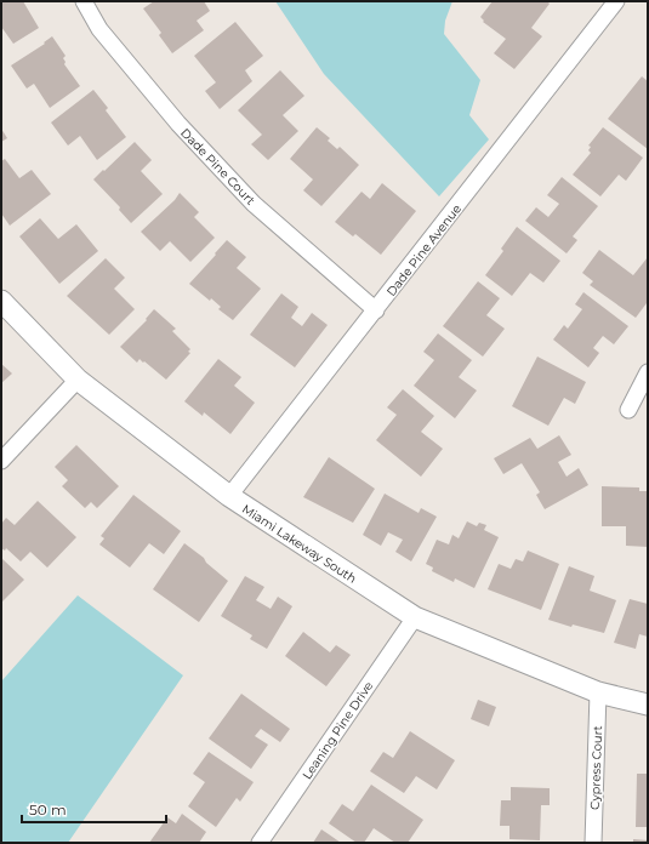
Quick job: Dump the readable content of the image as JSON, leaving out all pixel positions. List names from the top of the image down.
{
  "streets": {
    "street": [
      "Dade Pine Court",
      "Dade Pine Avenue",
      "Miami Lakeway South",
      "Leaning Pine Drive",
      "Cypress Court"
    ]
  },
  "crossings": [
    ["Dade Pine Court", "Dade Pine Avenue"],
    ["Dade Pine Avenue", "Miami Lakeway South"],
    ["Miami Lakeway South", "Leaning Pine Drive"],
    ["Miami Lakeway South", "Cypress Court"]
  ],
  "scale_bar": "50 m"
}
